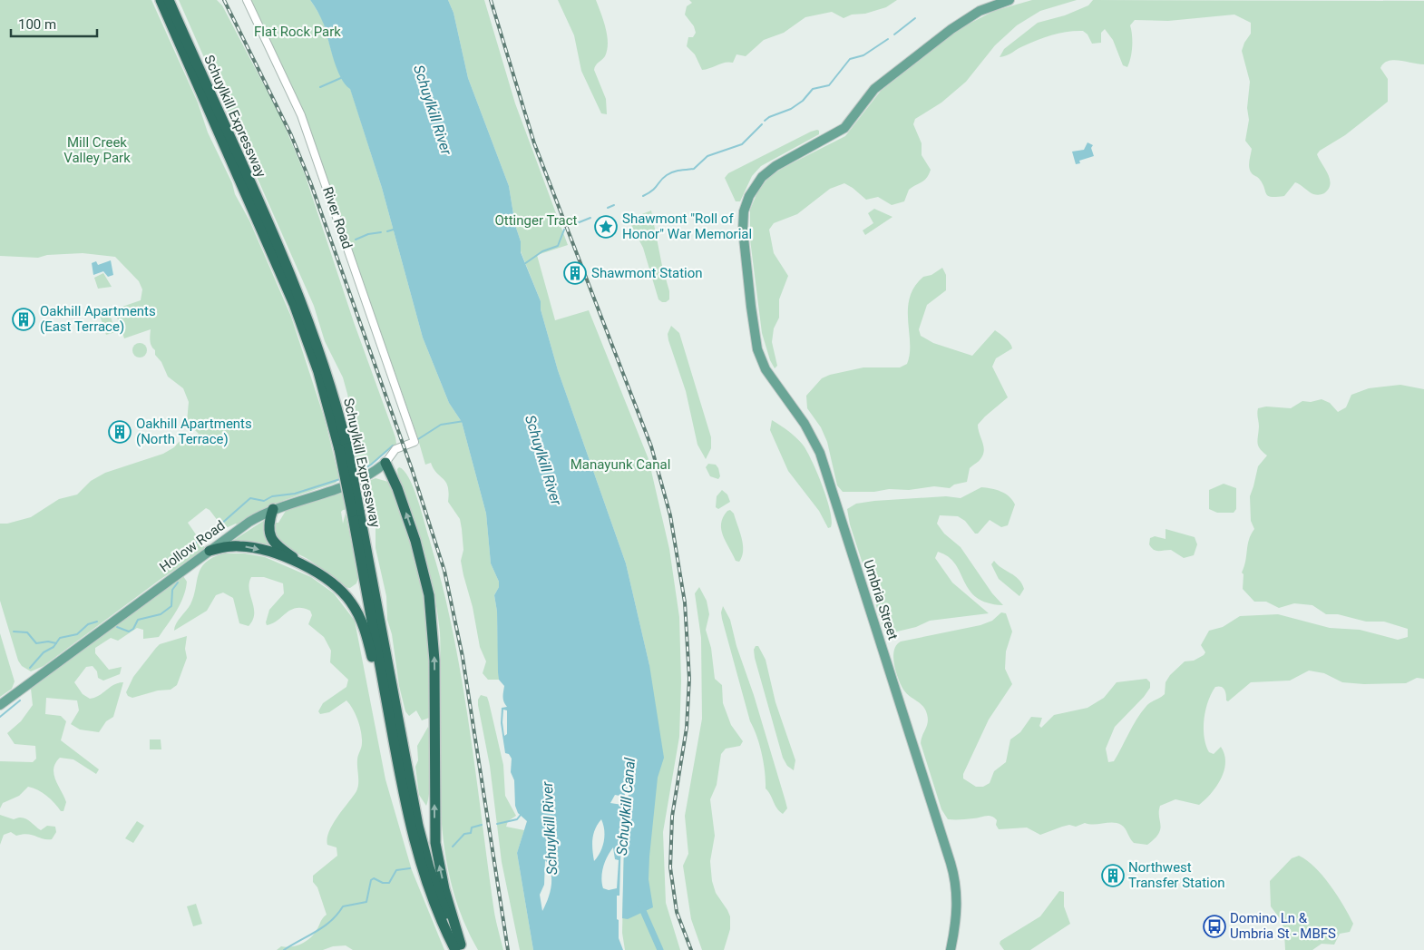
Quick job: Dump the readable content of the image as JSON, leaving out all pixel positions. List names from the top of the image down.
{
  "streets": {
    "highway": ["Schuylkill Expressway"],
    "main road": ["Hollow Road", "Umbria Street"],
    "street": ["River Road"]
  },
  "crossings": [
    ["River Road", "Hollow Road"]
  ],
  "water": ["Schuylkill River", "Schuylkill Canal"],
  "parks": [
    "Flat Rock Park",
    "Mill Creek Valley Park",
    "Ottinger Tract",
    "Manayunk Canal"
  ],
  "places": {
    "place": ["Shawmont \"Roll of Honor\" War Memorial"],
    "building": [
      "Shawmont Station",
      "Oakhill Apartments (East Terrace)",
      "Oakhill Apartments (North Terrace)",
      "Northwest Transfer Station"
    ],
    "bus stop": ["Domino Ln & Umbria St - MBFS"]
  },
  "scale_bar": "100 m"
}
